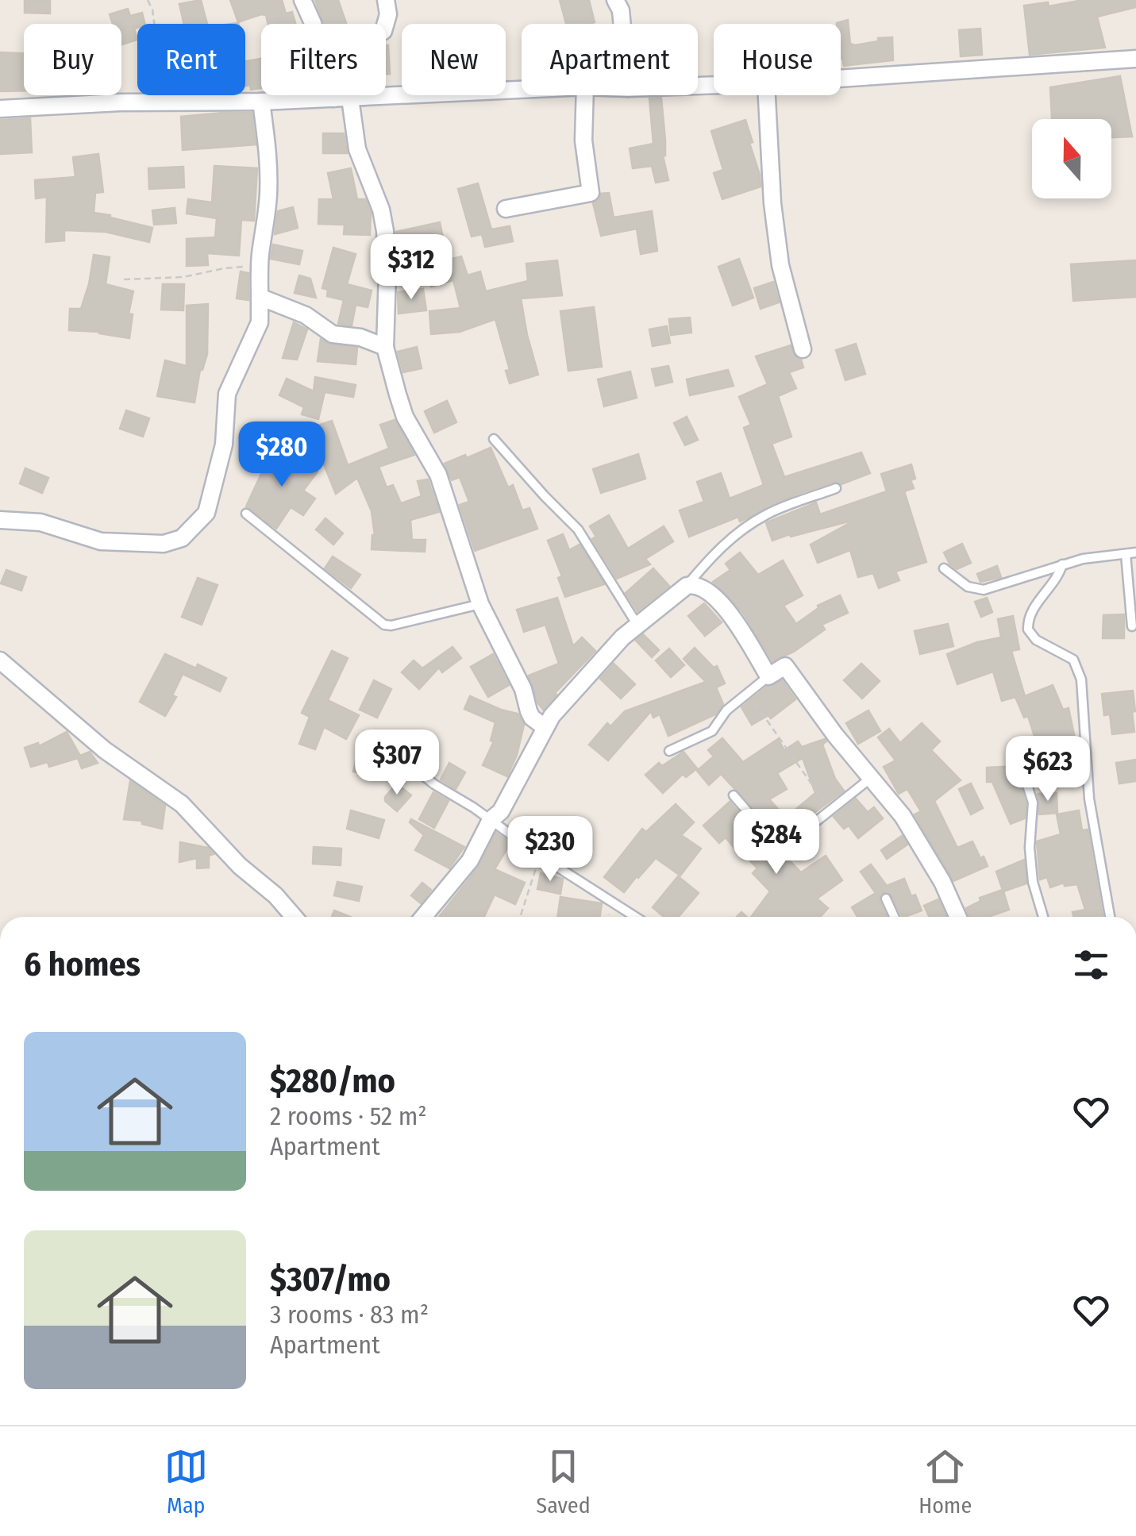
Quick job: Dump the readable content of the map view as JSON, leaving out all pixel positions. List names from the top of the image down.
{
  "north": "top",
  "page": {
    "chip": [
      "Buy",
      "Rent",
      "Filters",
      "New",
      "Apartment",
      "House"
    ],
    "price": [
      "$312",
      "$280",
      "$307",
      "$623",
      "$284",
      "$230"
    ],
    "heading": "6 homes",
    "list": [
      {
        "name": "$280/mo",
        "note": "2 rooms · 52 m² · Apartment"
      },
      {
        "name": "$307/mo",
        "note": "3 rooms · 83 m² · Apartment"
      }
    ],
    "tabs": ["Map", "Saved", "Home"]
  }
}
